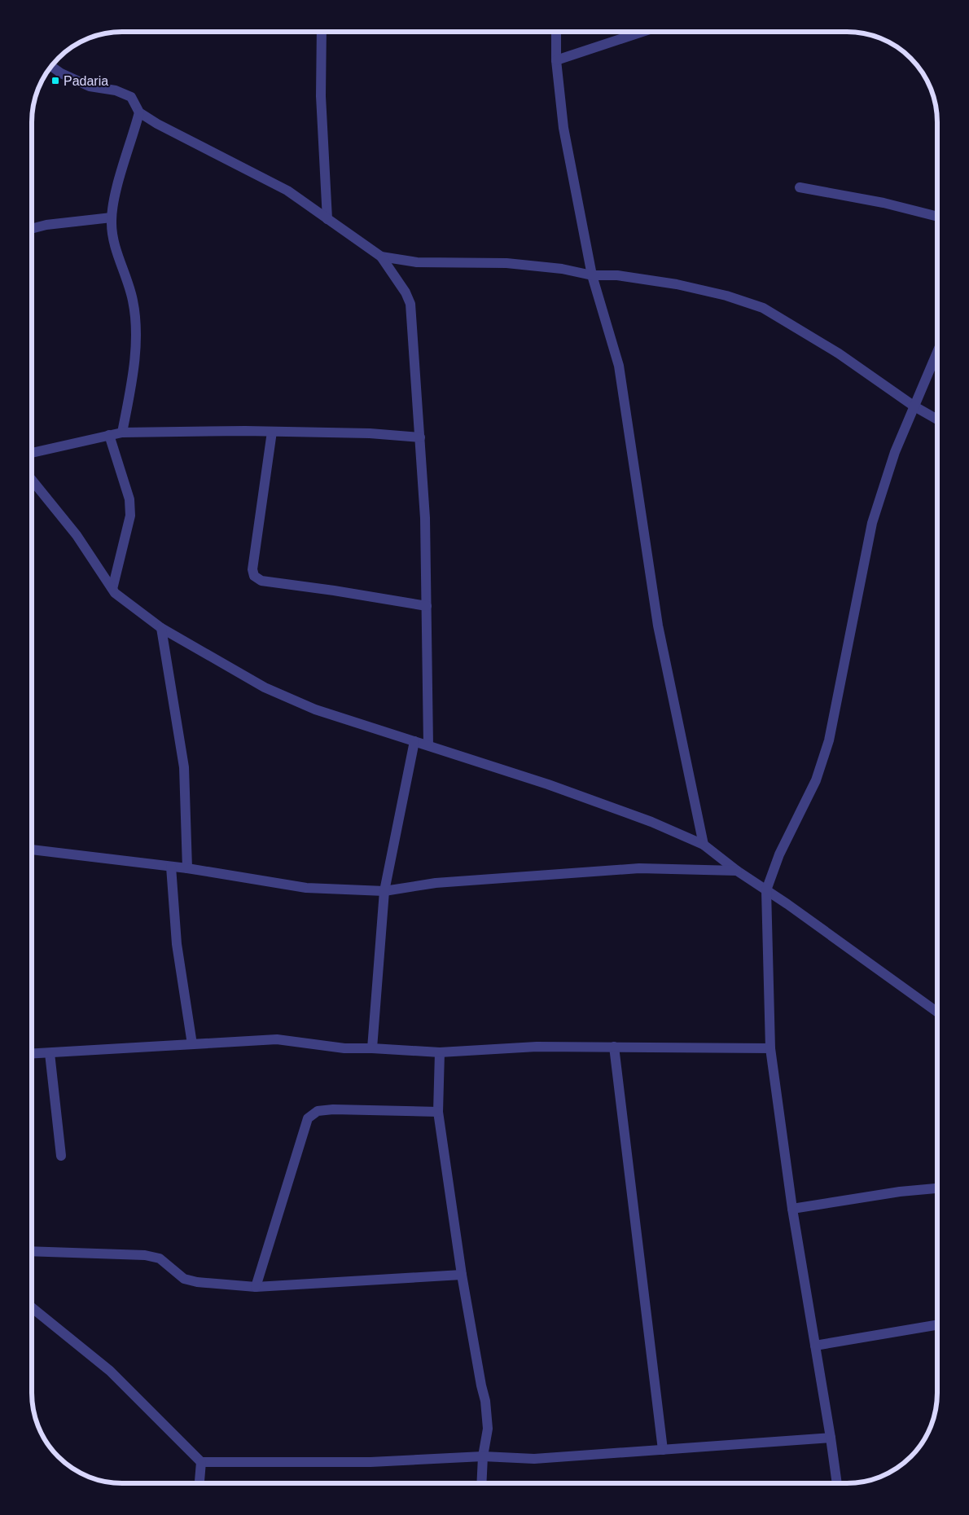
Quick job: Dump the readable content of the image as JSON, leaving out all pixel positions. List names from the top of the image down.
{
  "places": {
    "transit": ["Padaria"]
  }
}
